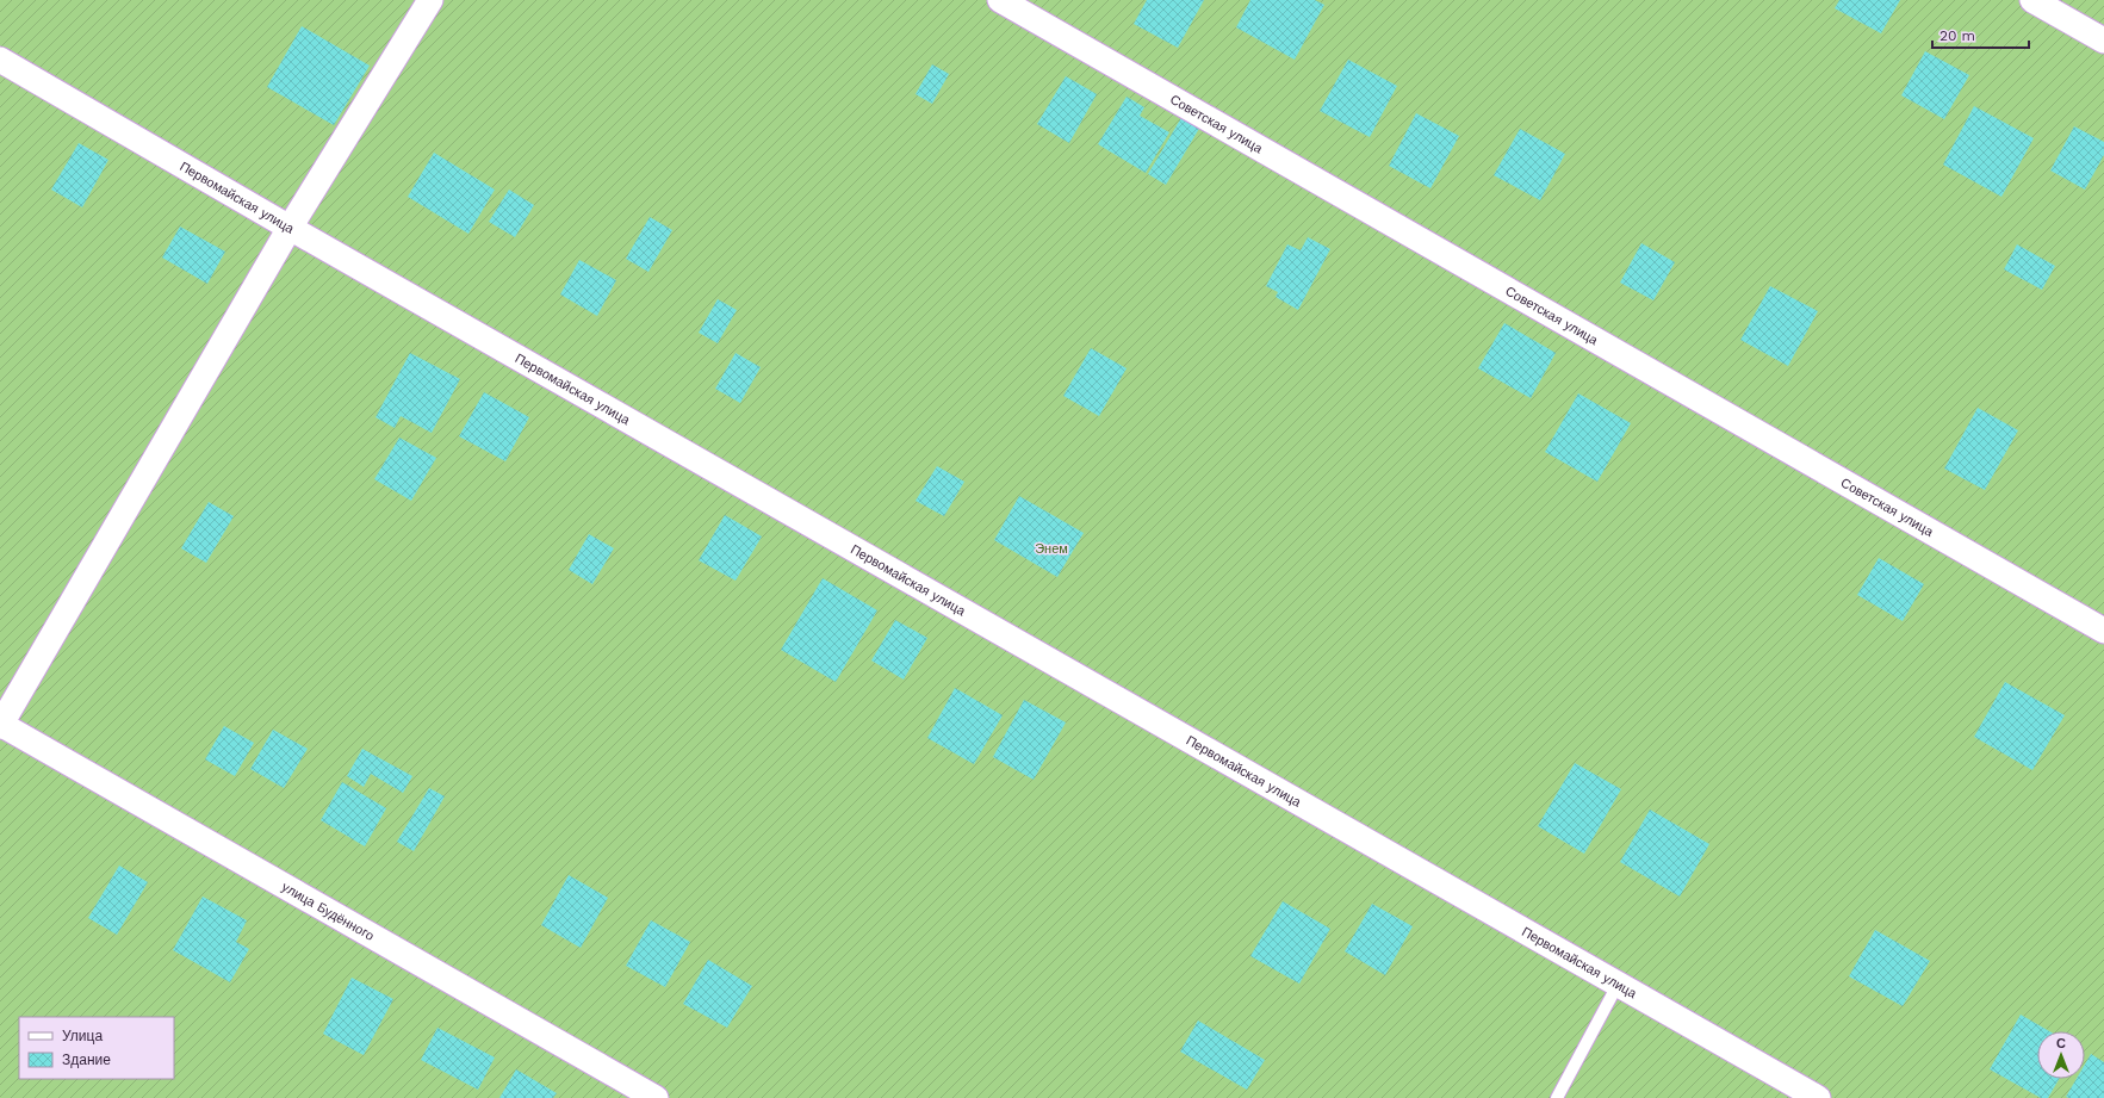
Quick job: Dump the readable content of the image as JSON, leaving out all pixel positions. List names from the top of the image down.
{
  "streets": {
    "street": ["Советская улица", "Первомайская улица", "улица Будённого"]
  },
  "parks": ["Энем"],
  "legend": ["Улица", "Здание"],
  "scale_bar": "20 m",
  "north": "top"
}
